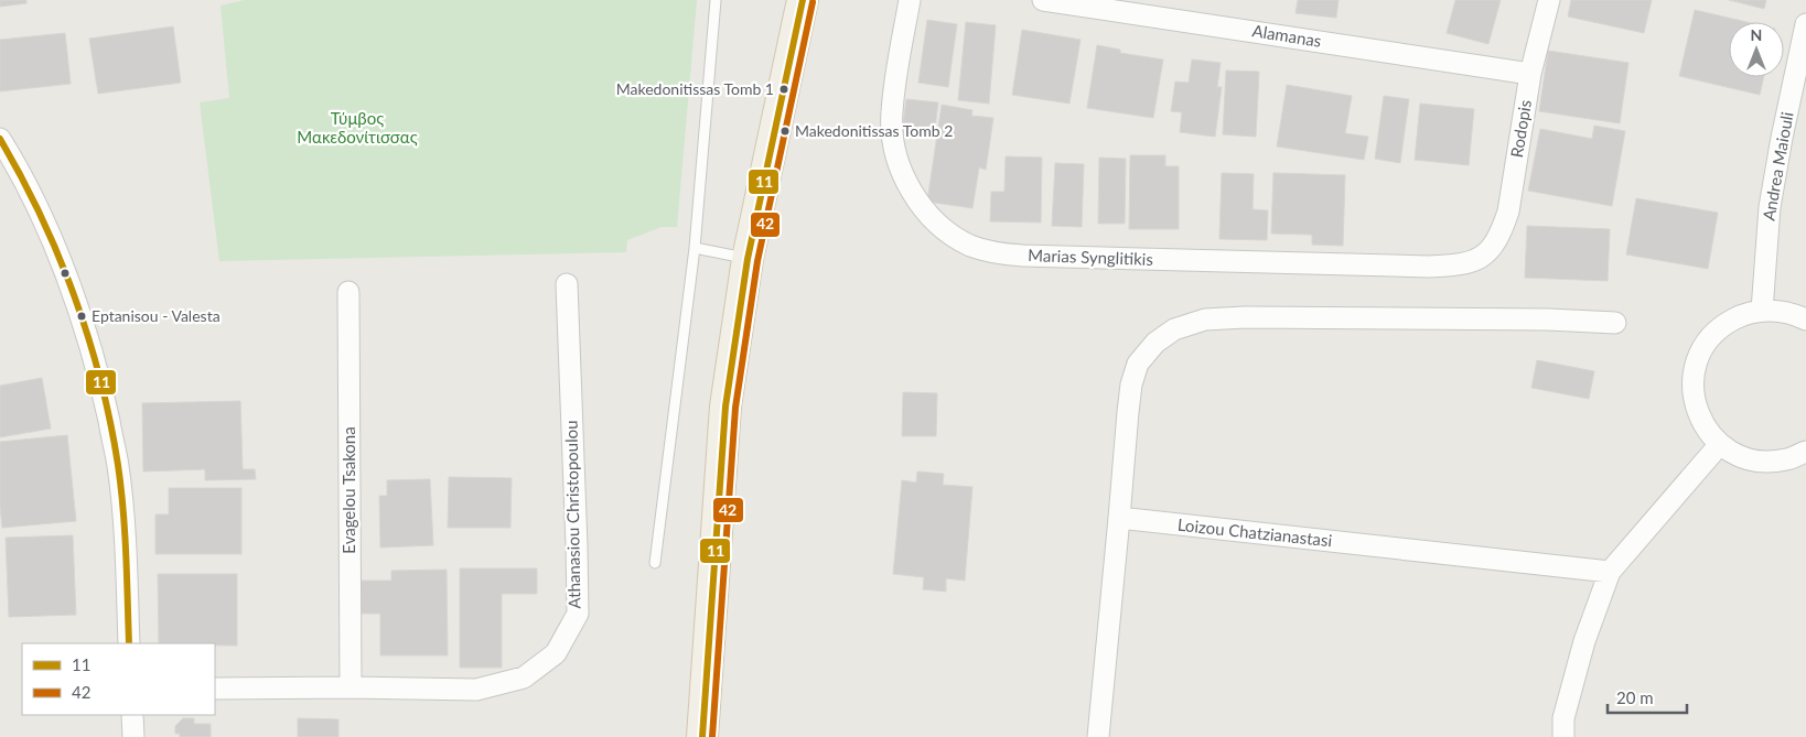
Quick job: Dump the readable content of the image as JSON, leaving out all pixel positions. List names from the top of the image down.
{
  "streets": {
    "street": [
      "Alamanas",
      "Rodopis",
      "Andrea Maiouli",
      "Marias Synglitikis",
      "Evagelou Tsakona",
      "Athanasiou Christopoulou",
      "Loizou Chatzianastasi"
    ]
  },
  "crossings": [
    ["Alamanas", "Rodopis"],
    ["Rodopis", "Marias Synglitikis"],
    ["Evagelou Tsakona", "Athanasiou Christopoulou"]
  ],
  "parks": ["Τύμβος Μακεδονίτισσας"],
  "places": ["Makedonitissas Tomb 1", "Makedonitissas Tomb 2", "Eptanisou - Valesta"],
  "lines": ["transit line 11", "transit line 42"],
  "legend": ["11", "42"],
  "scale_bar": "20 m",
  "north": "top"
}
